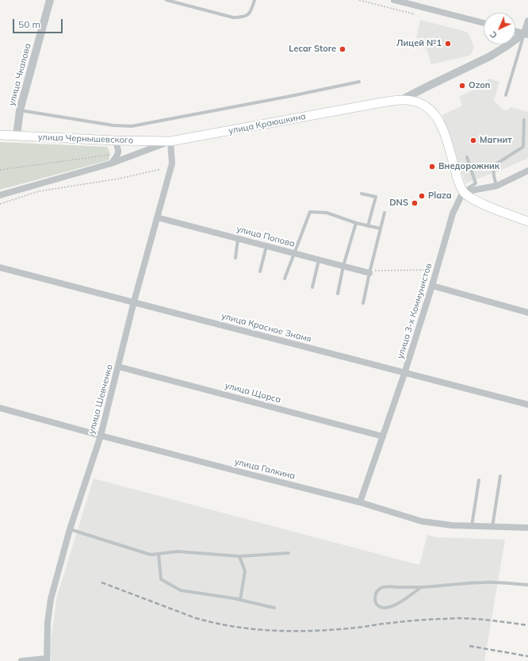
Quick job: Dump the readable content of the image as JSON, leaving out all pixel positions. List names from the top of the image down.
{
  "streets": {
    "main road": ["улица Краюшкина", "улица Чернышевского"],
    "street": [
      "улица Чкалова",
      "улица Попова",
      "улица 3-х Коммунистов",
      "улица Красное Знамя",
      "улица Щорса",
      "улица Шевченко",
      "улица Галкина"
    ]
  },
  "crossings": [
    ["улица Чкалова", "улица Чернышевского"],
    ["улица Краюшкина", "улица Чернышевского"],
    ["улица Краюшкина", "улица Шевченко"],
    ["улица Чернышевского", "улица Шевченко"],
    ["улица Попова", "улица Шевченко"],
    ["улица 3-х Коммунистов", "улица Красное Знамя"],
    ["улица 3-х Коммунистов", "улица Щорса"],
    ["улица 3-х Коммунистов", "улица Галкина"],
    ["улица Красное Знамя", "улица Шевченко"],
    ["улица Щорса", "улица Шевченко"],
    ["улица Шевченко", "улица Галкина"]
  ],
  "places": [
    "Лицей №1",
    "Lecar Store",
    "Ozon",
    "Магнит",
    "Внедорожник",
    "Plaza",
    "DNS"
  ],
  "scale_bar": "50 m",
  "north": "bottom left"
}
